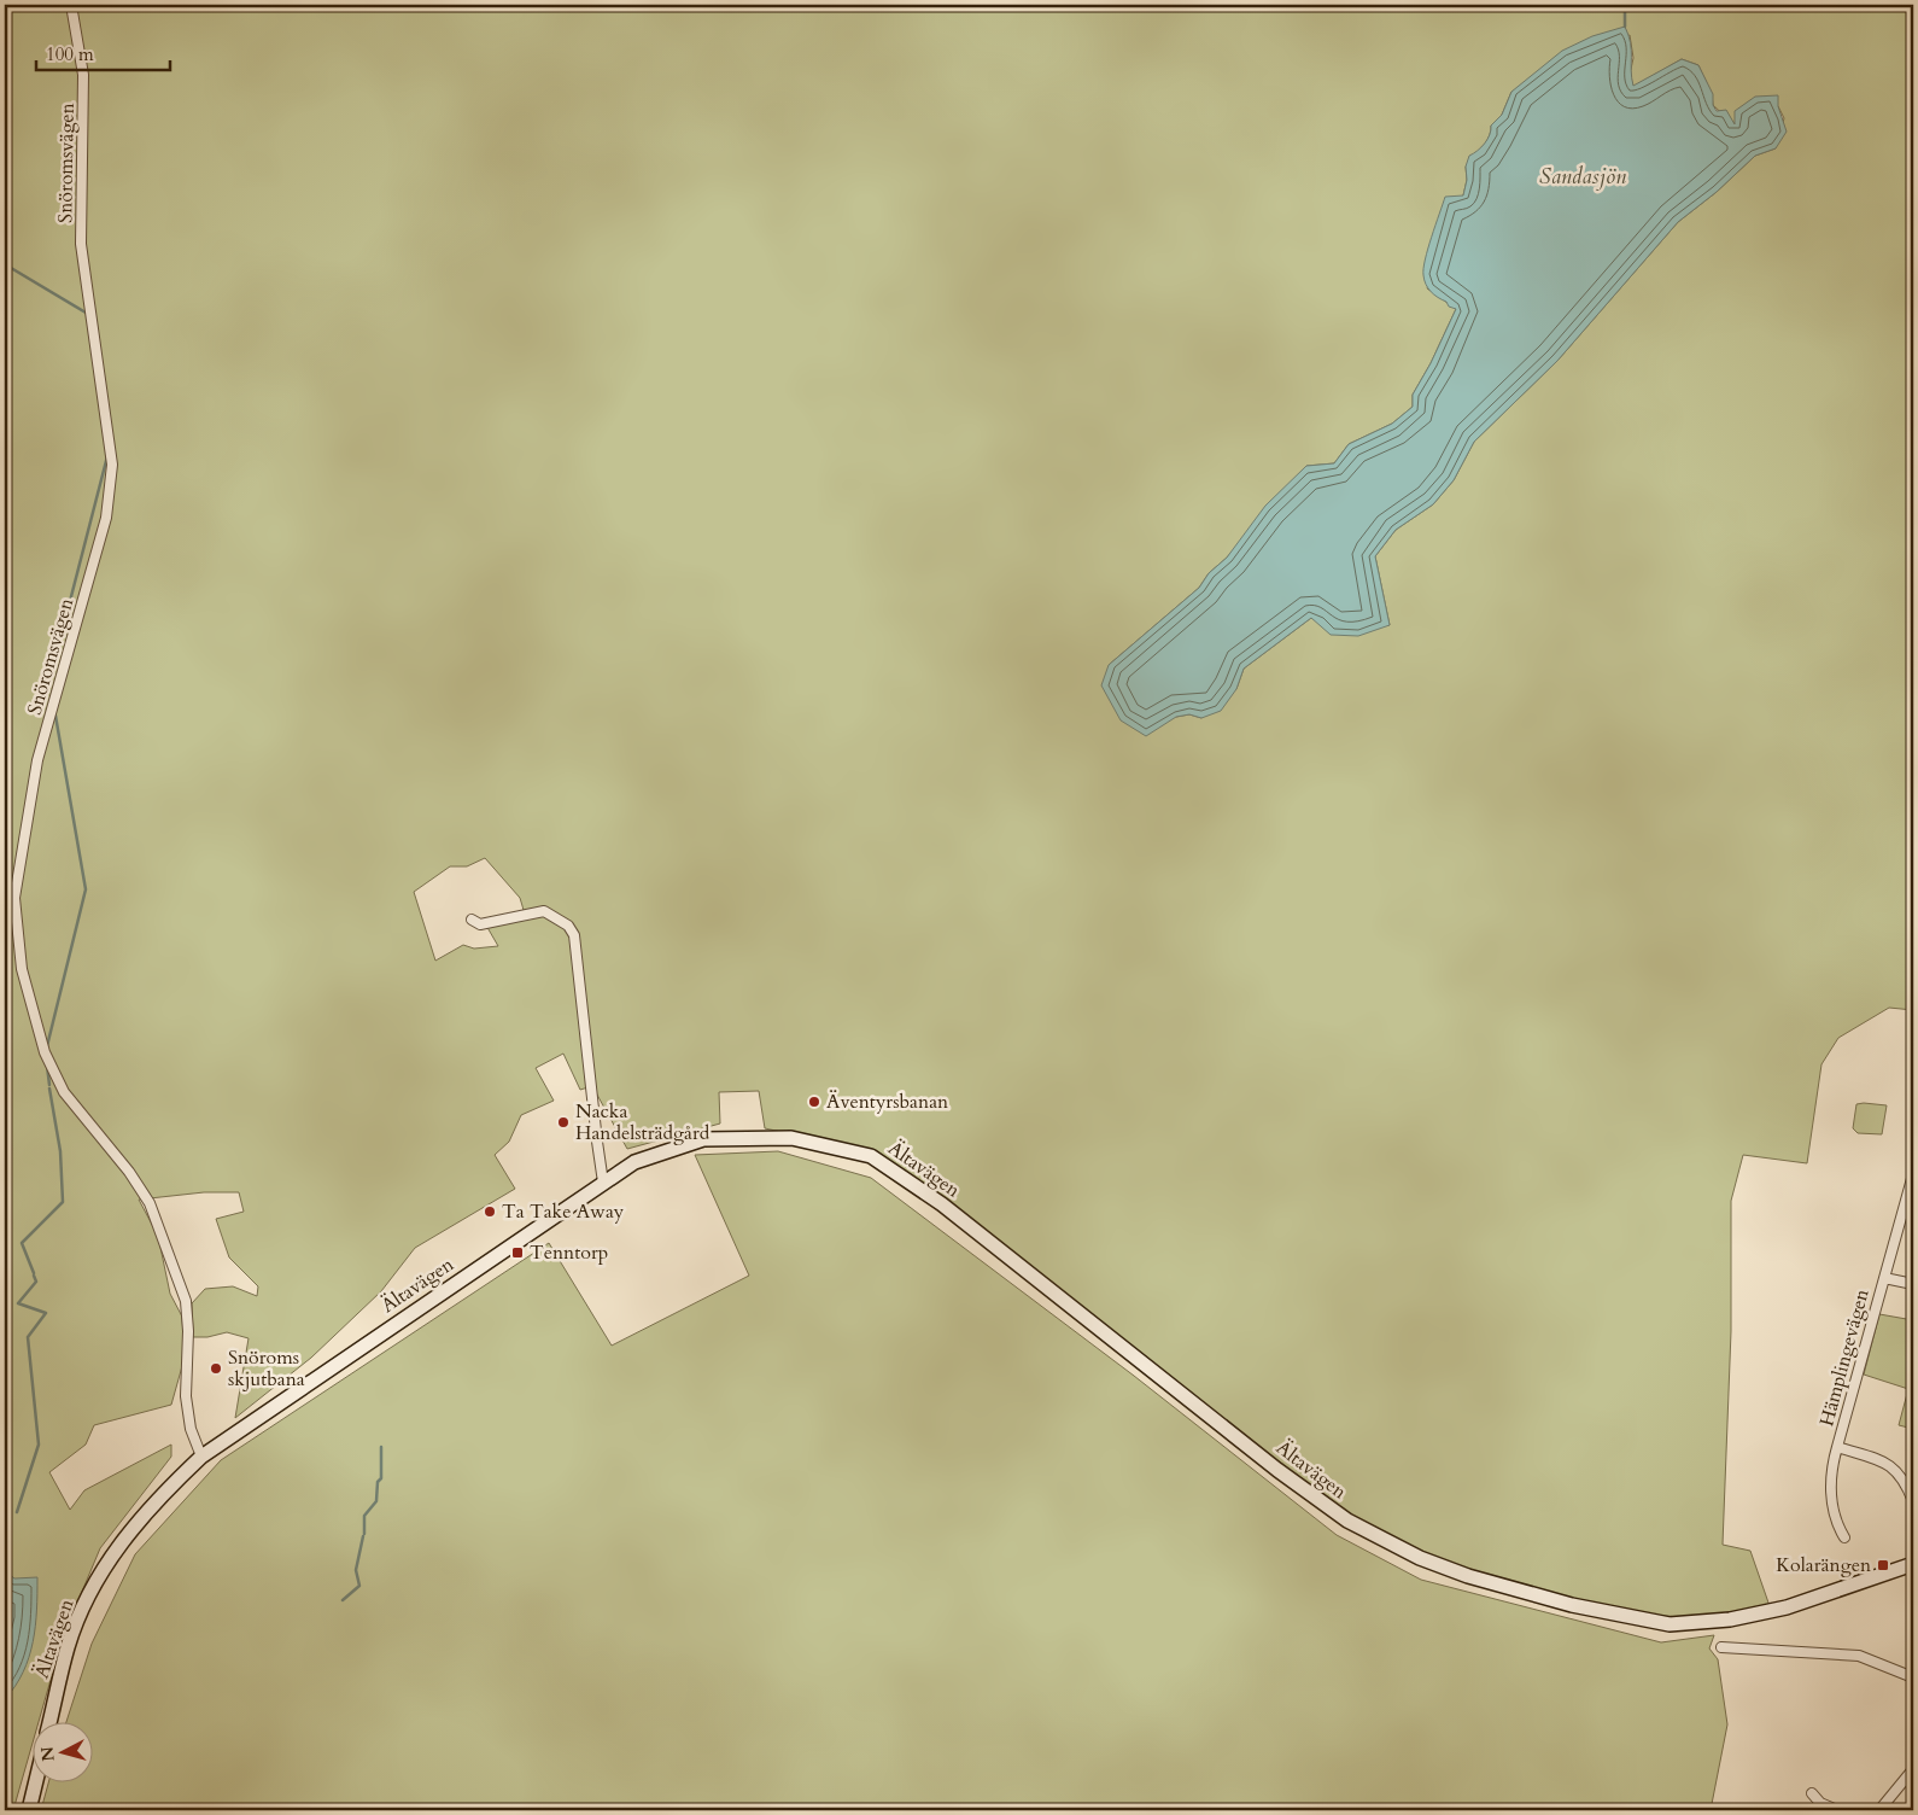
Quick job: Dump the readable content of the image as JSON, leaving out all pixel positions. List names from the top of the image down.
{
  "streets": {
    "main road": ["Ältavägen"],
    "street": ["Snöromsvägen", "Hämplingevägen"]
  },
  "crossings": [
    ["Snöromsvägen", "Ältavägen"]
  ],
  "water": ["Sandasjön"],
  "places": {
    "other": [
      "Äventyrsbanan",
      "Nacka Handelsträdgård",
      "Ta Take Away",
      "Snöroms skjutbana"
    ],
    "transit": ["Tenntorp", "Kolarängen"]
  },
  "scale_bar": "100 m",
  "north": "left"
}
